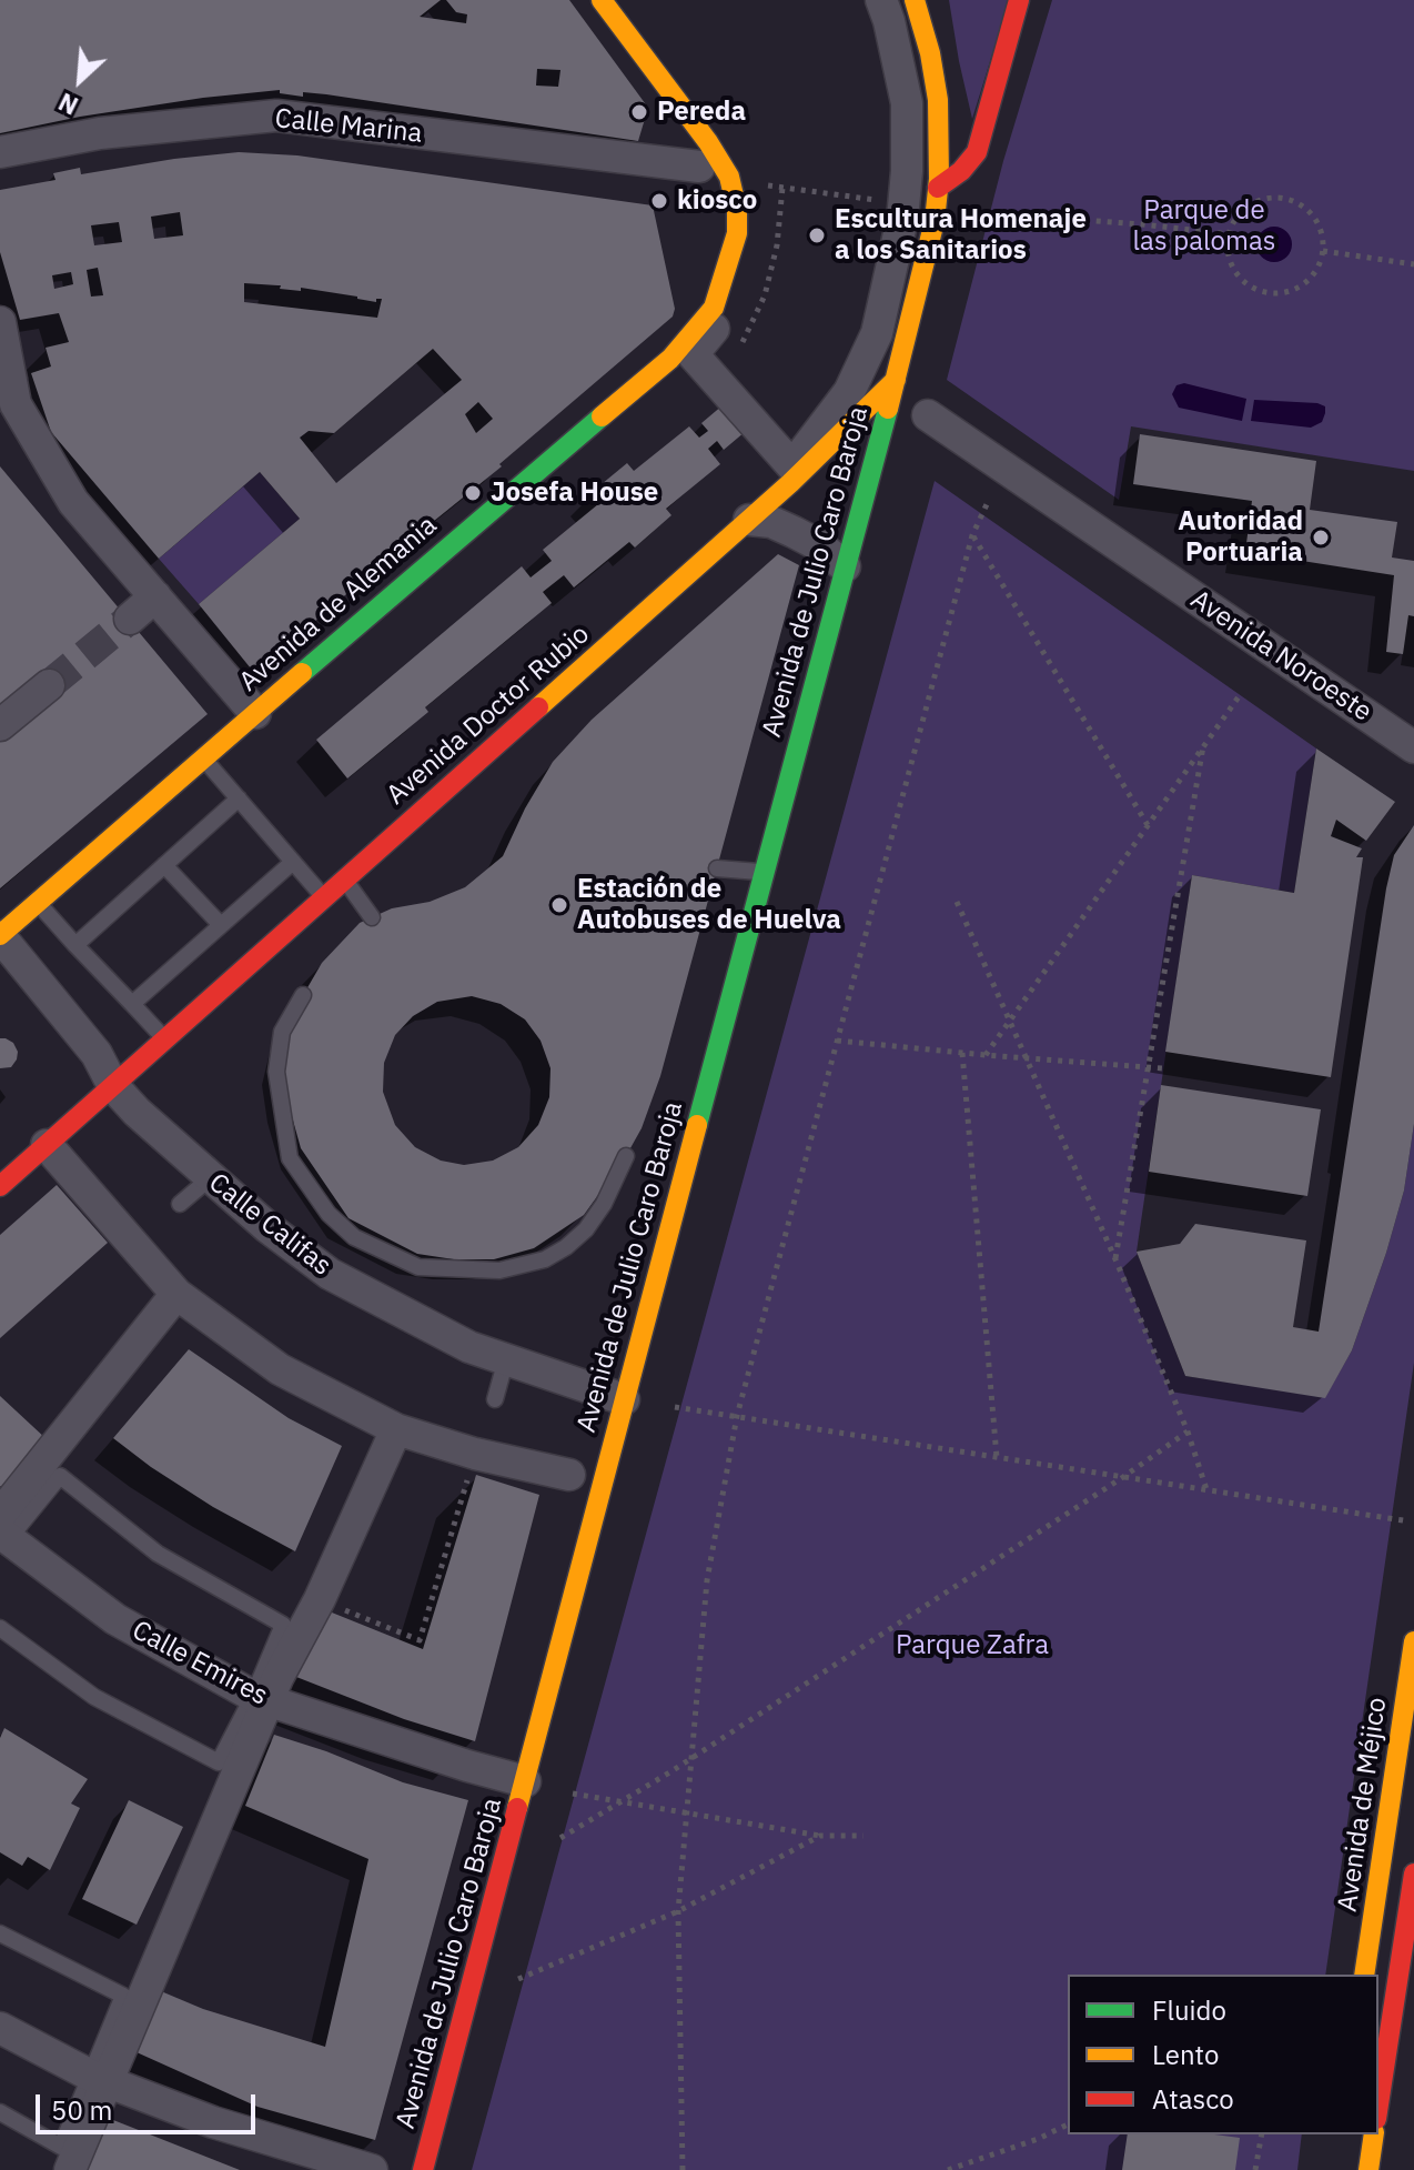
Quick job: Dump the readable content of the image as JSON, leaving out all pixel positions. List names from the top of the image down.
{
  "streets": {
    "main road": [
      "Avenida de Julio Caro Baroja",
      "Avenida de Alemania",
      "Avenida Doctor Rubio",
      "Avenida de Méjico"
    ],
    "street": [
      "Calle Marina",
      "Avenida Noroeste",
      "Calle Califas",
      "Calle Emires"
    ]
  },
  "crossings": [
    ["Avenida de Julio Caro Baroja", "Avenida Doctor Rubio"],
    ["Avenida de Julio Caro Baroja", "Calle Califas"],
    ["Avenida de Julio Caro Baroja", "Calle Emires"],
    ["Avenida de Alemania", "Calle Califas"],
    ["Avenida Doctor Rubio", "Calle Califas"]
  ],
  "parks": ["Parque de las palomas", "Parque Zafra"],
  "places": [
    "Pereda",
    "kiosco",
    "Escultura Homenaje a los Sanitarios",
    "Josefa House",
    "Autoridad Portuaria",
    "Estación de Autobuses de Huelva"
  ],
  "legend": ["Fluido", "Lento", "Atasco"],
  "scale_bar": "50 m",
  "north": "bottom left"
}
